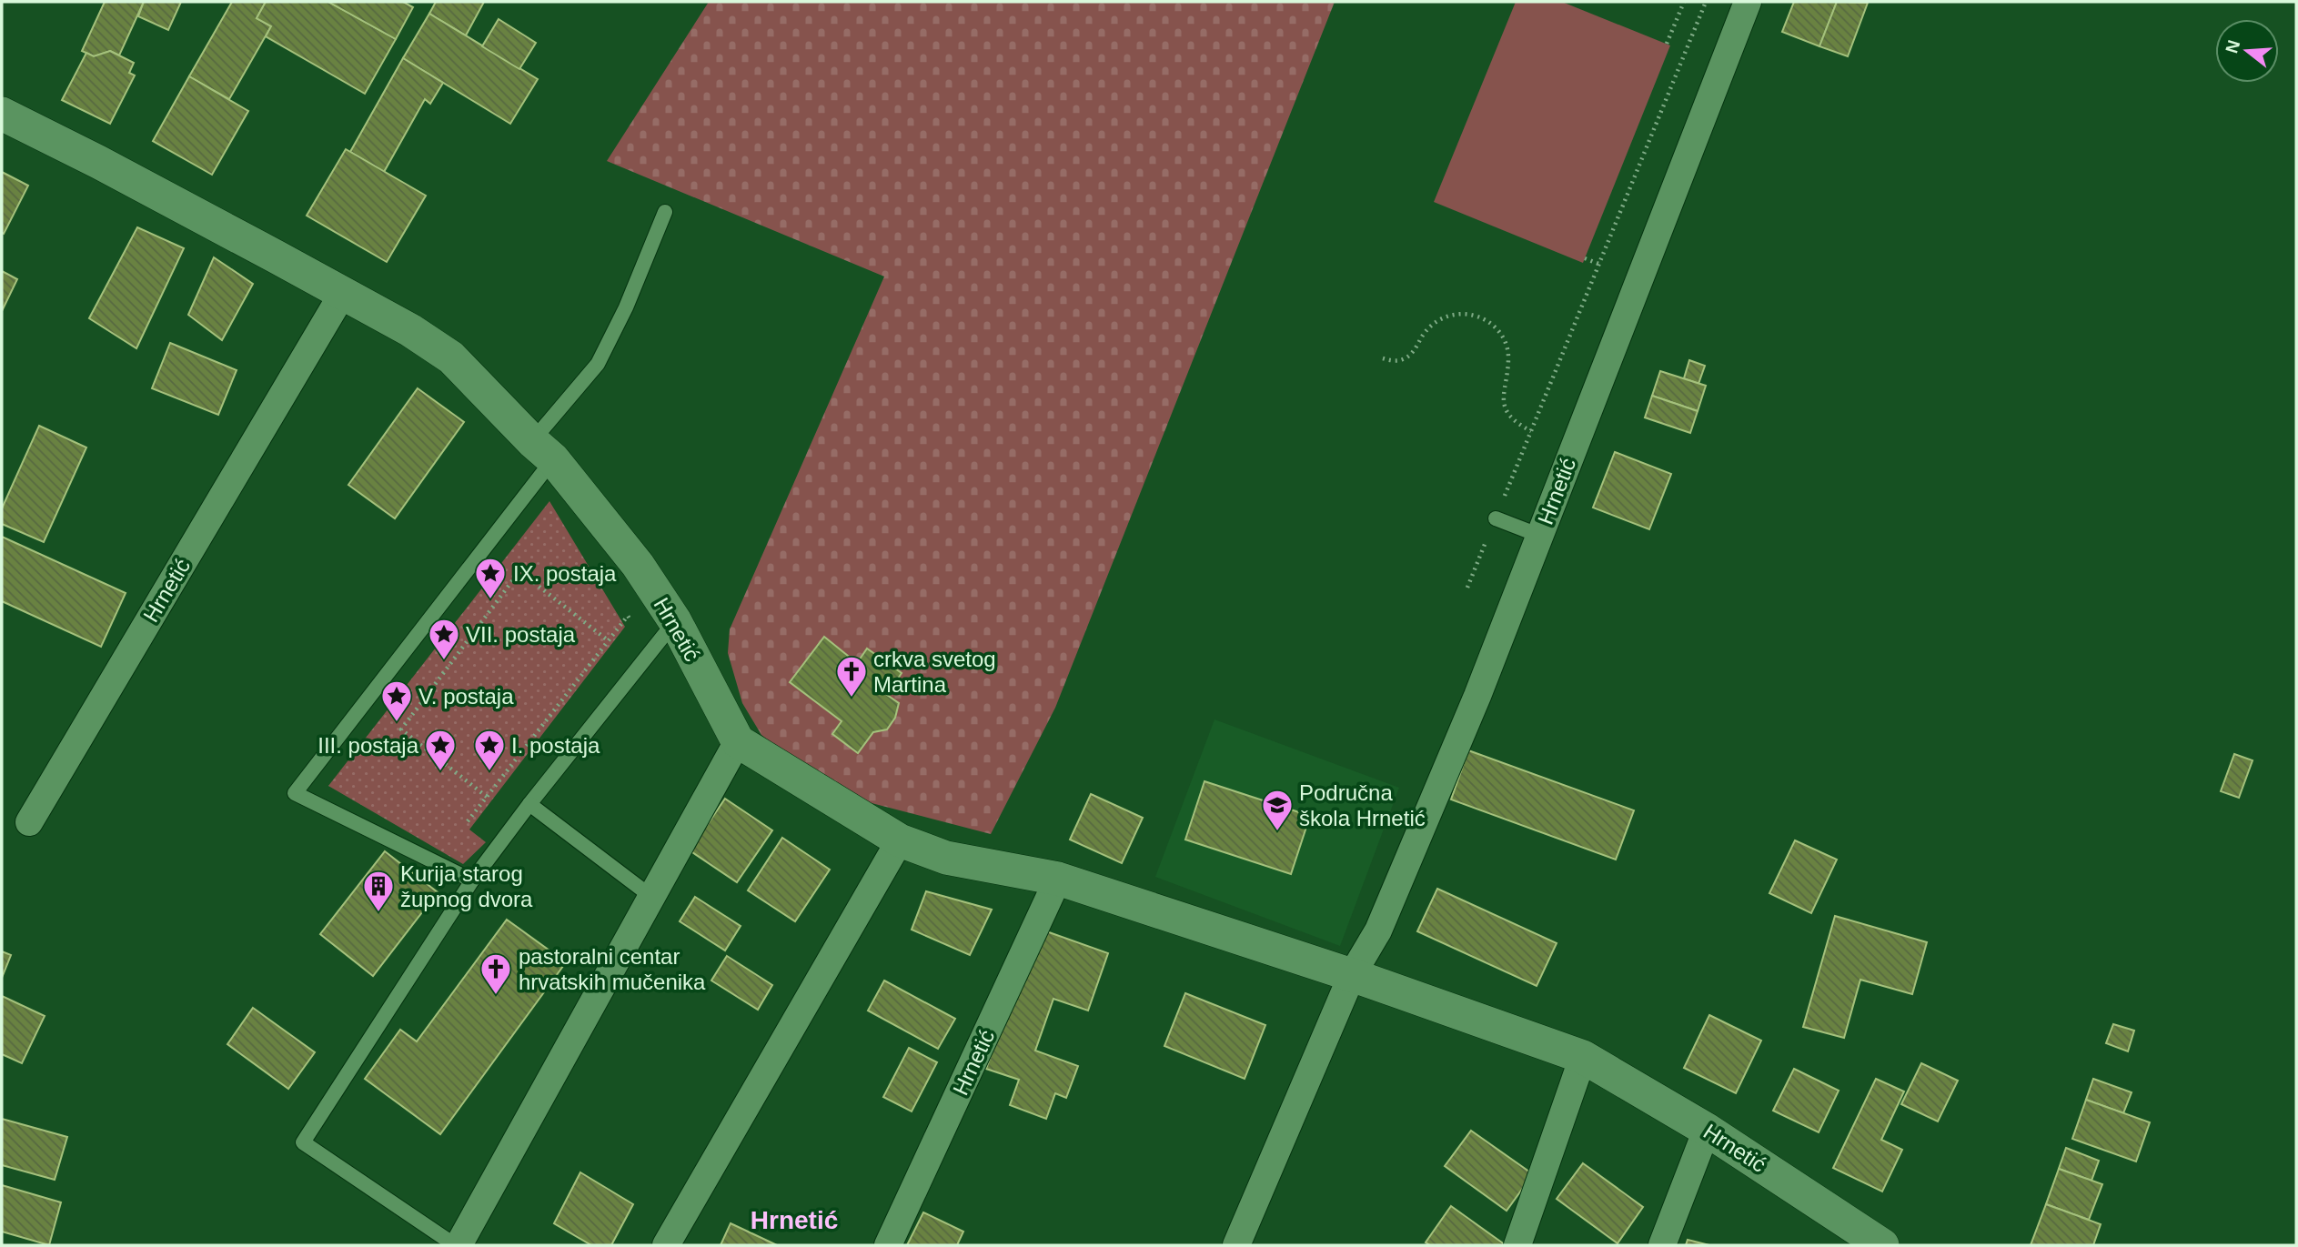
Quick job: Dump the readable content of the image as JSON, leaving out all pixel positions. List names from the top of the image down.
{
  "streets": {
    "street": ["Hrnetić"]
  },
  "districts": ["Hrnetić"],
  "places": {
    "place": [
      "IX. postaja",
      "VII. postaja",
      "V. postaja",
      "III. postaja",
      "I. postaja"
    ],
    "church": ["crkva svetog Martina", "pastoralni centar hrvatskih mučenika"],
    "school or university": ["Područna škola Hrnetić"],
    "building": ["Kurija starog župnog dvora"]
  },
  "north": "left"
}
